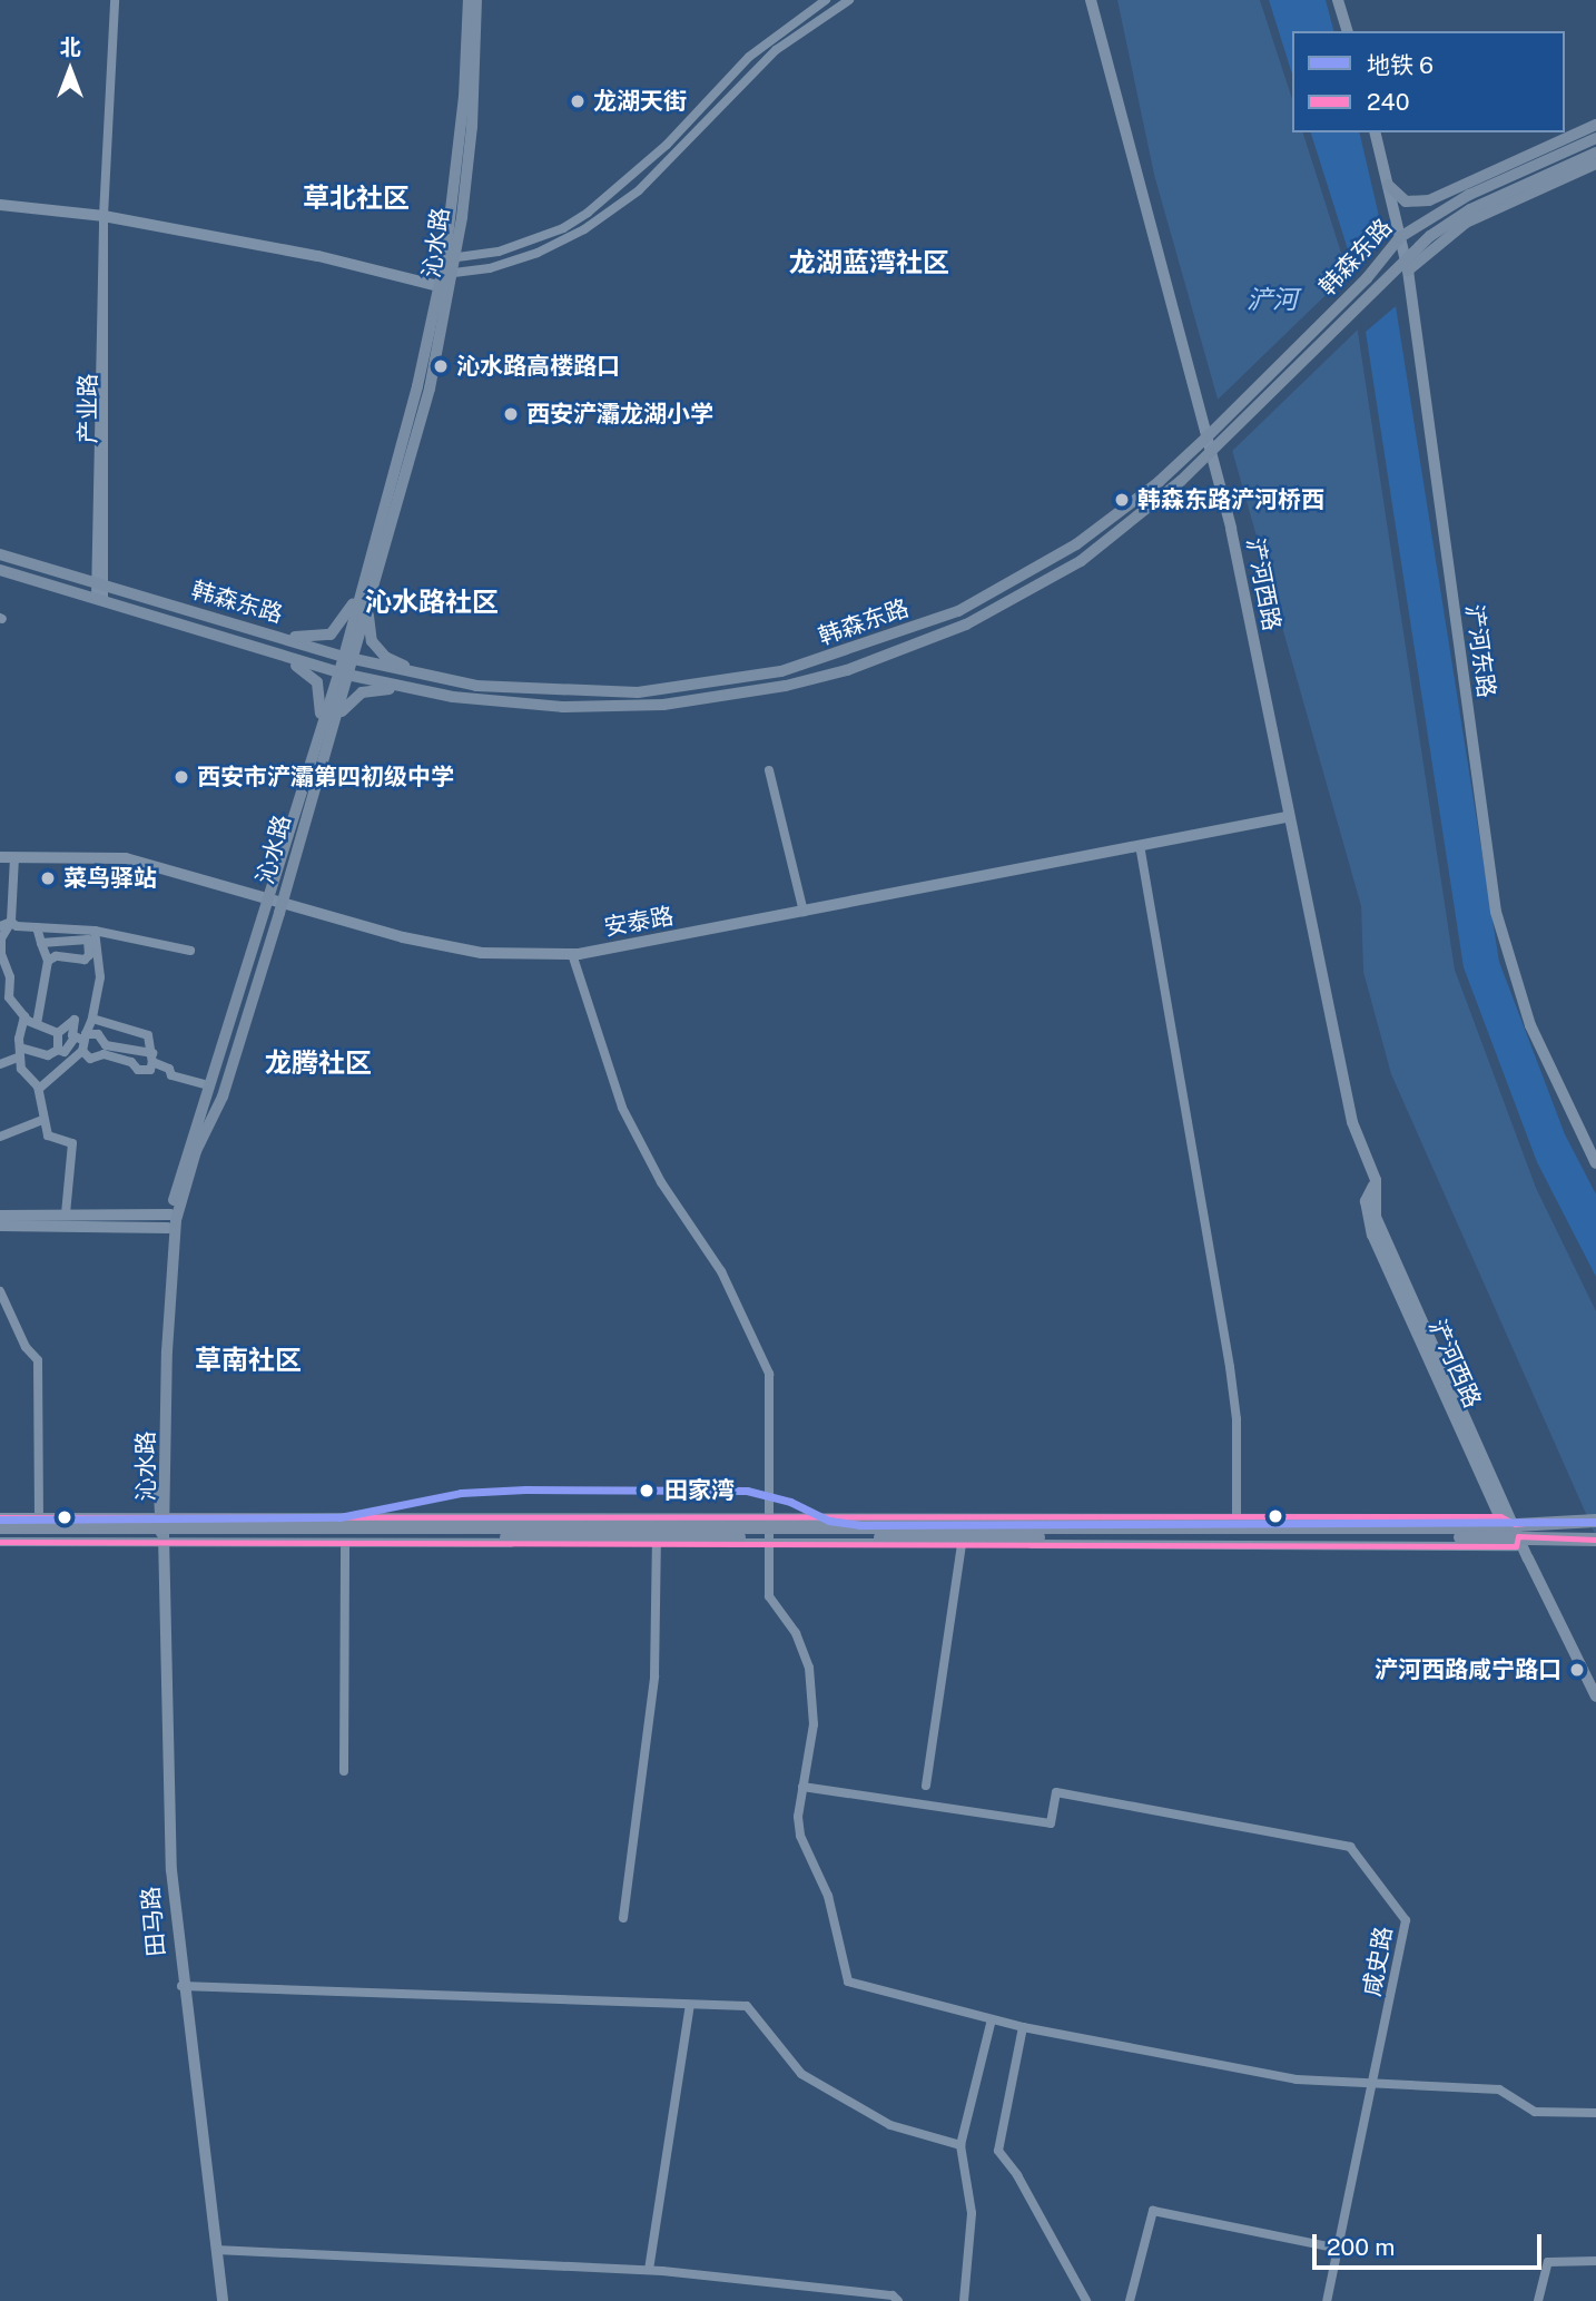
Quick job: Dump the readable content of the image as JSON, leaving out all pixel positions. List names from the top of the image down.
{
  "streets": {
    "main road": ["沁水路", "韩森东路"],
    "street": [
      "产业路",
      "浐河西路",
      "浐河东路",
      "安泰路",
      "田马路",
      "咸史路"
    ]
  },
  "crossings": [
    ["沁水路", "韩森东路"],
    ["沁水路", "安泰路"],
    ["沁水路", "田马路"],
    ["韩森东路", "产业路"],
    ["韩森东路", "浐河西路"],
    ["韩森东路", "浐河东路"],
    ["浐河西路", "安泰路"]
  ],
  "districts": [
    "草北社区",
    "龙湖蓝湾社区",
    "沁水路社区",
    "龙腾社区",
    "草南社区"
  ],
  "water": ["浐河"],
  "places": [
    "龙湖天街",
    "沁水路高楼路口",
    "西安浐灞龙湖小学",
    "韩森东路浐河桥西",
    "西安市浐灞第四初级中学",
    "菜鸟驿站",
    "田家湾",
    "浐河西路咸宁路口"
  ],
  "lines": ["metro line 6", "transit line 240"],
  "legend": ["地铁 6", "240"],
  "scale_bar": "200 m",
  "north": "top"
}
